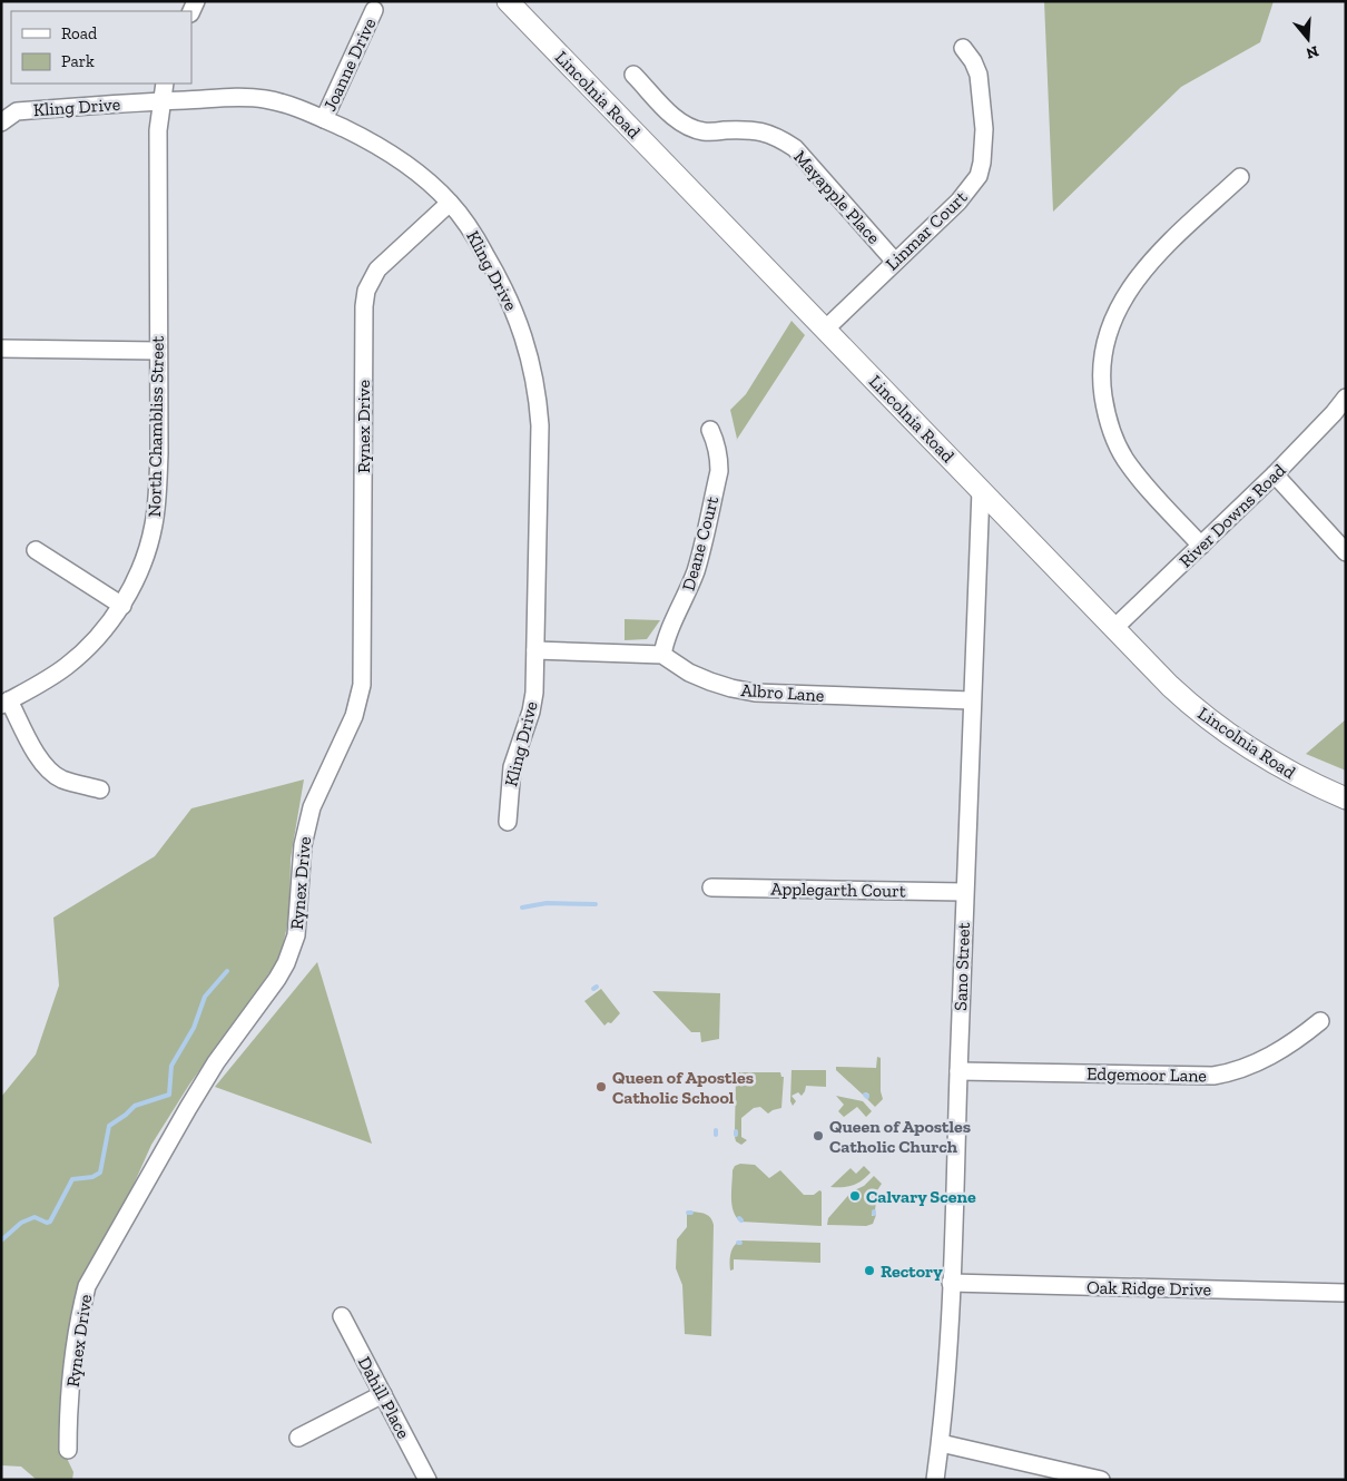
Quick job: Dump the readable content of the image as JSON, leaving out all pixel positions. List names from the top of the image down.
{
  "streets": {
    "main road": ["Lincolnia Road"],
    "street": [
      "Joanne Drive",
      "Kling Drive",
      "Mayapple Place",
      "Linmar Court",
      "North Chambliss Street",
      "Rynex Drive",
      "River Downs Road",
      "Deane Court",
      "Albro Lane",
      "Applegarth Court",
      "Sano Street",
      "Edgemoor Lane",
      "Oak Ridge Drive",
      "Dahill Place"
    ]
  },
  "crossings": [
    ["Joanne Drive", "Kling Drive"],
    ["Lincolnia Road", "Linmar Court"],
    ["Lincolnia Road", "River Downs Road"],
    ["Lincolnia Road", "Sano Street"],
    ["Kling Drive", "North Chambliss Street"],
    ["Kling Drive", "Rynex Drive"],
    ["Mayapple Place", "Linmar Court"],
    ["Deane Court", "Albro Lane"],
    ["Albro Lane", "Sano Street"],
    ["Applegarth Court", "Sano Street"],
    ["Sano Street", "Edgemoor Lane"],
    ["Sano Street", "Oak Ridge Drive"]
  ],
  "places": [
    "Queen of Apostles Catholic School",
    "Queen of Apostles Catholic Church",
    "Calvary Scene",
    "Rectory"
  ],
  "legend": ["Road", "Park"],
  "north": "bottom"
}
